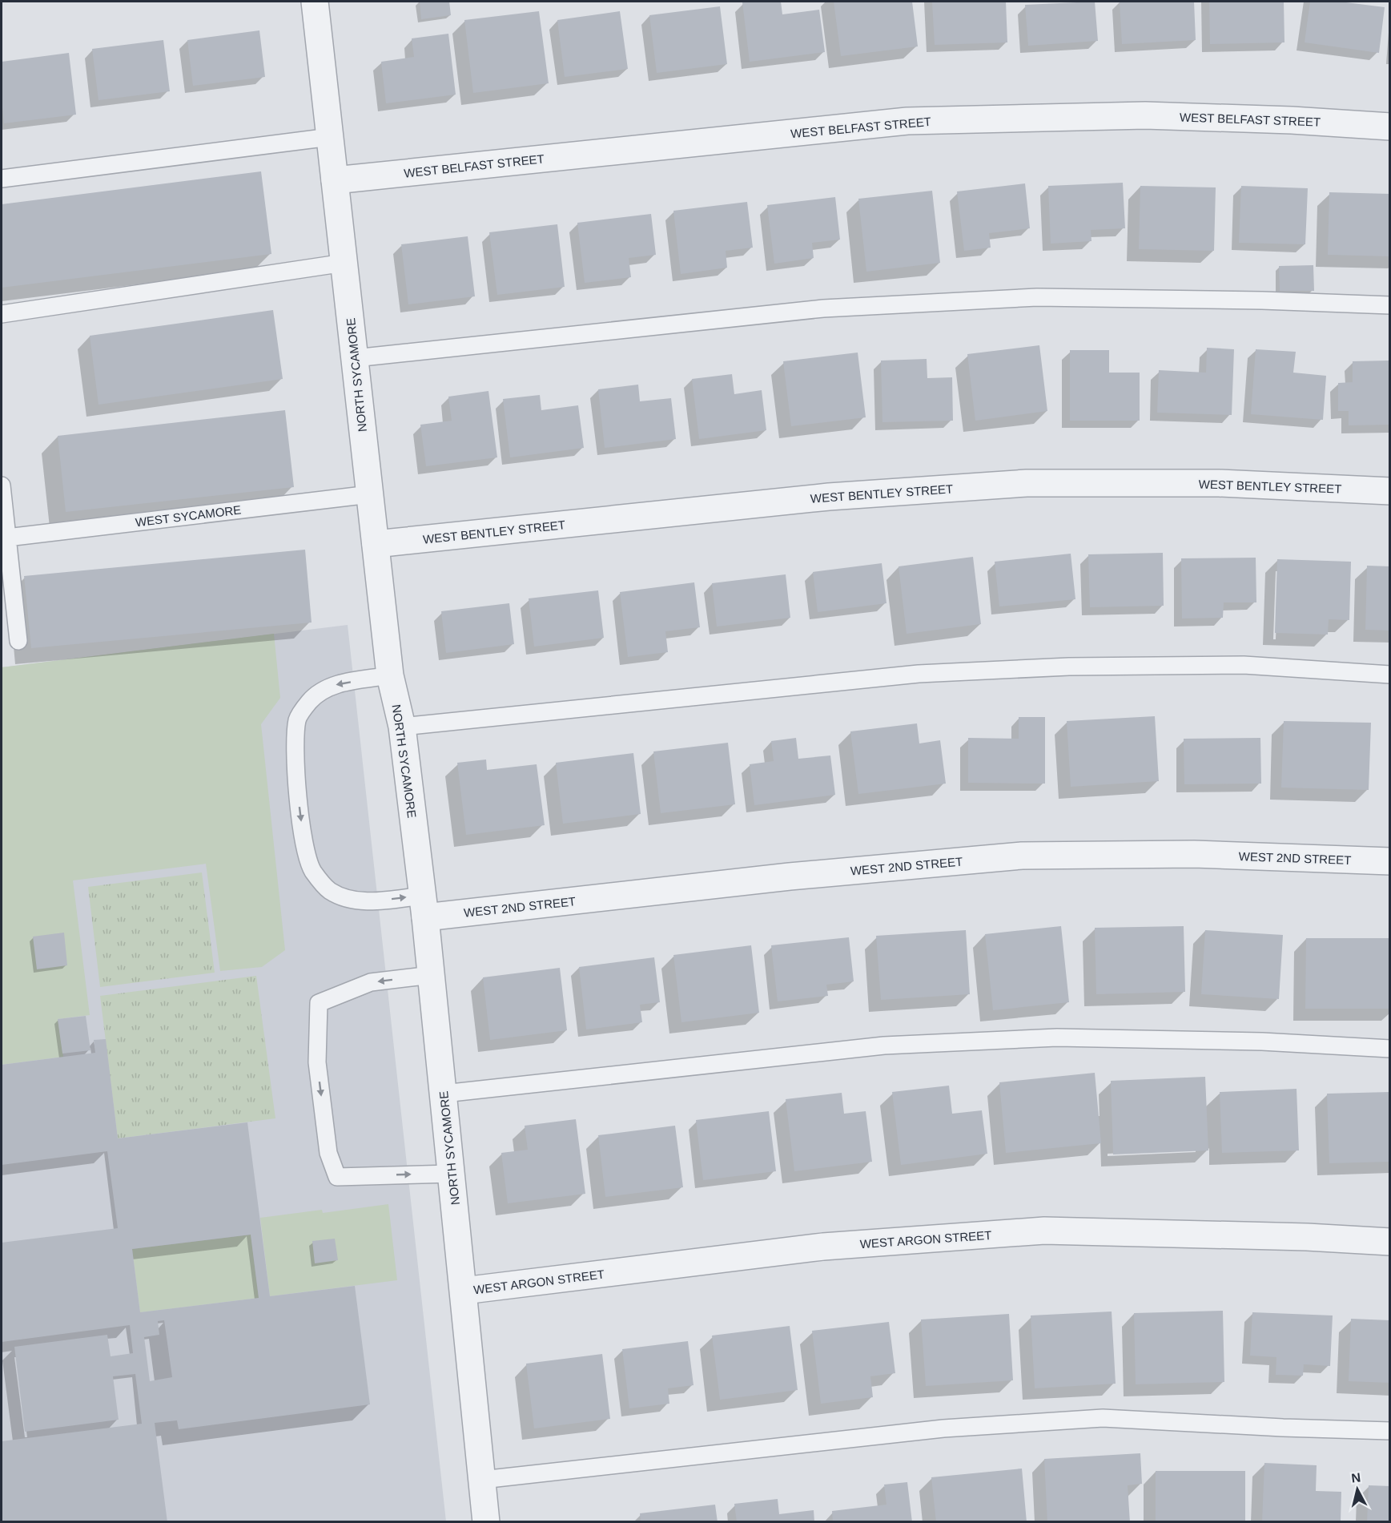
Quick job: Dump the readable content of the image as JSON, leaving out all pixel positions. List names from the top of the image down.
{
  "streets": {
    "street": [
      "WEST BELFAST STREET",
      "NORTH SYCAMORE",
      "WEST BENTLEY STREET",
      "WEST 2ND STREET",
      "WEST ARGON STREET"
    ],
    "lane": ["WEST SYCAMORE"]
  },
  "crossings": [
    ["WEST BELFAST STREET", "NORTH SYCAMORE"],
    ["NORTH SYCAMORE", "WEST BENTLEY STREET"],
    ["NORTH SYCAMORE", "WEST SYCAMORE"],
    ["NORTH SYCAMORE", "WEST 2ND STREET"],
    ["NORTH SYCAMORE", "WEST ARGON STREET"]
  ],
  "north": "top"
}
